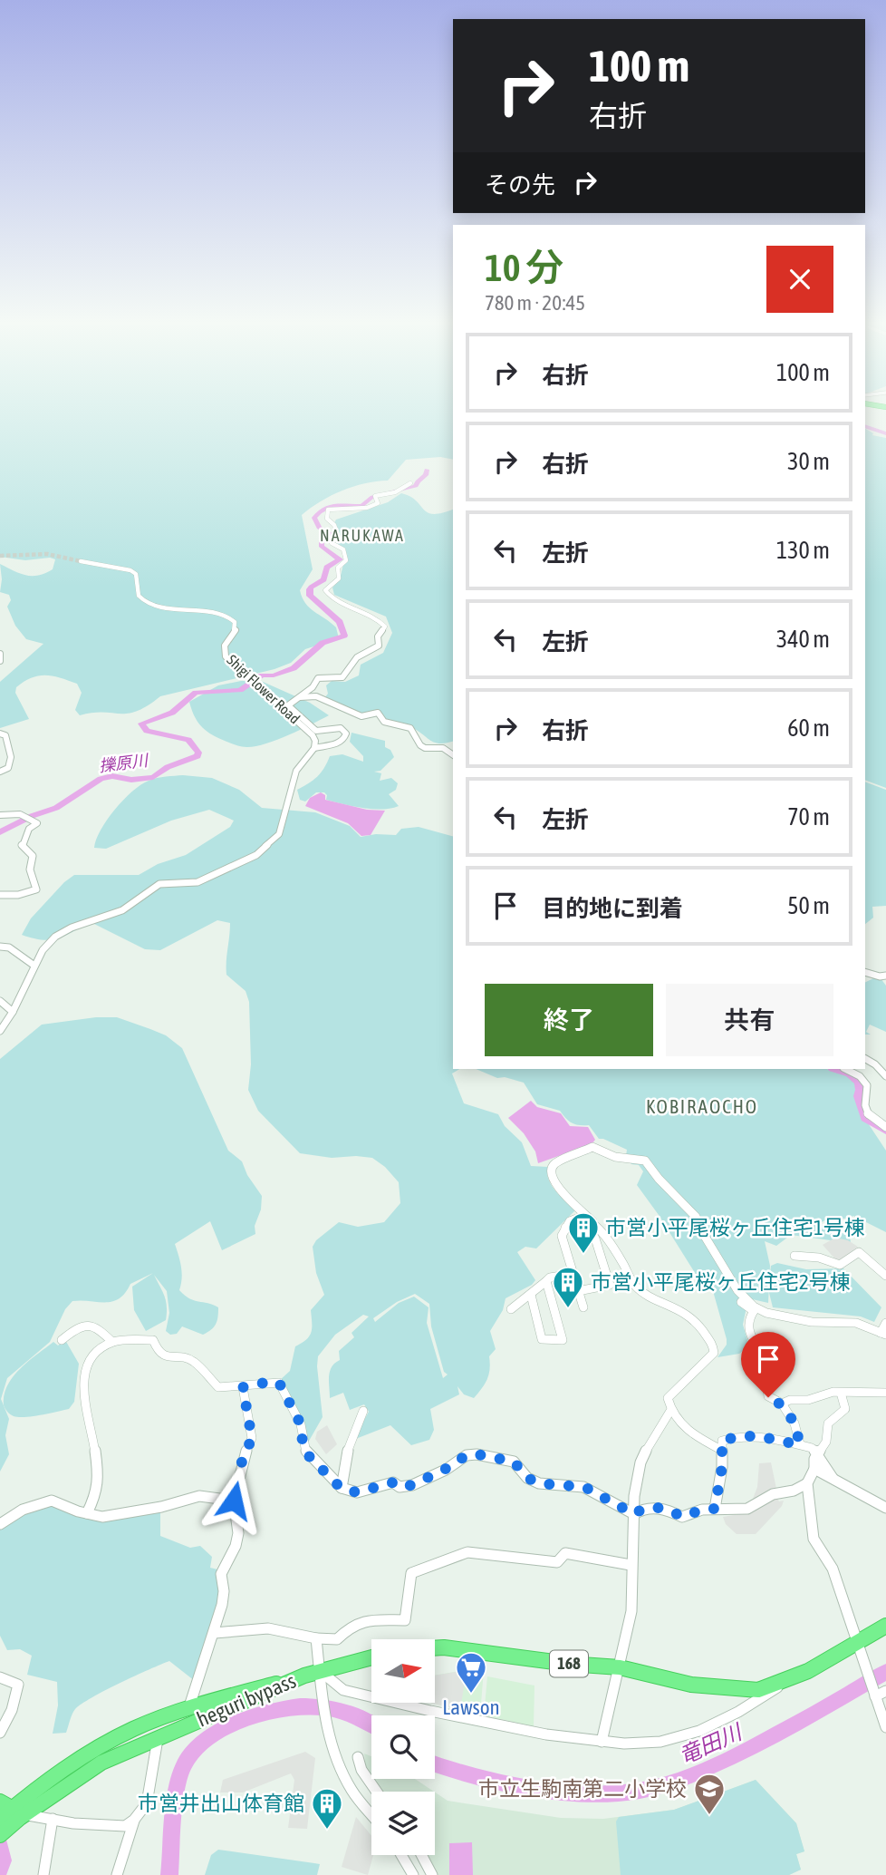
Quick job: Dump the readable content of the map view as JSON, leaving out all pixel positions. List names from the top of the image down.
{
  "streets": {
    "highway": ["168", "heguri bypass"],
    "street": ["Shigi Flower Road"]
  },
  "districts": ["NARUKAWA", "KOBIRAOCHO"],
  "water": ["擽原川", "竜田川"],
  "places": {
    "building": ["市営小平尾桜ヶ丘住宅1号棟", "市営小平尾桜ヶ丘住宅2号棟", "市営井出山体育館"],
    "supermarket": ["Lawson"],
    "school or university": ["市立生駒南第二小学校"]
  },
  "north": "right",
  "page": {
    "turn": ["100 m", "右折"],
    "then": "その先",
    "heading": ["10 分", "780 m · 20:45"],
    "list": [
      {
        "name": "右折",
        "value": "100 m"
      },
      {
        "name": "右折",
        "value": "30 m"
      },
      {
        "name": "左折",
        "value": "130 m"
      },
      {
        "name": "左折",
        "value": "340 m"
      },
      {
        "name": "右折",
        "value": "60 m"
      },
      {
        "name": "左折",
        "value": "70 m"
      },
      {
        "name": "目的地に到着",
        "value": "50 m"
      }
    ],
    "buttons": ["終了", "共有"]
  }
}
